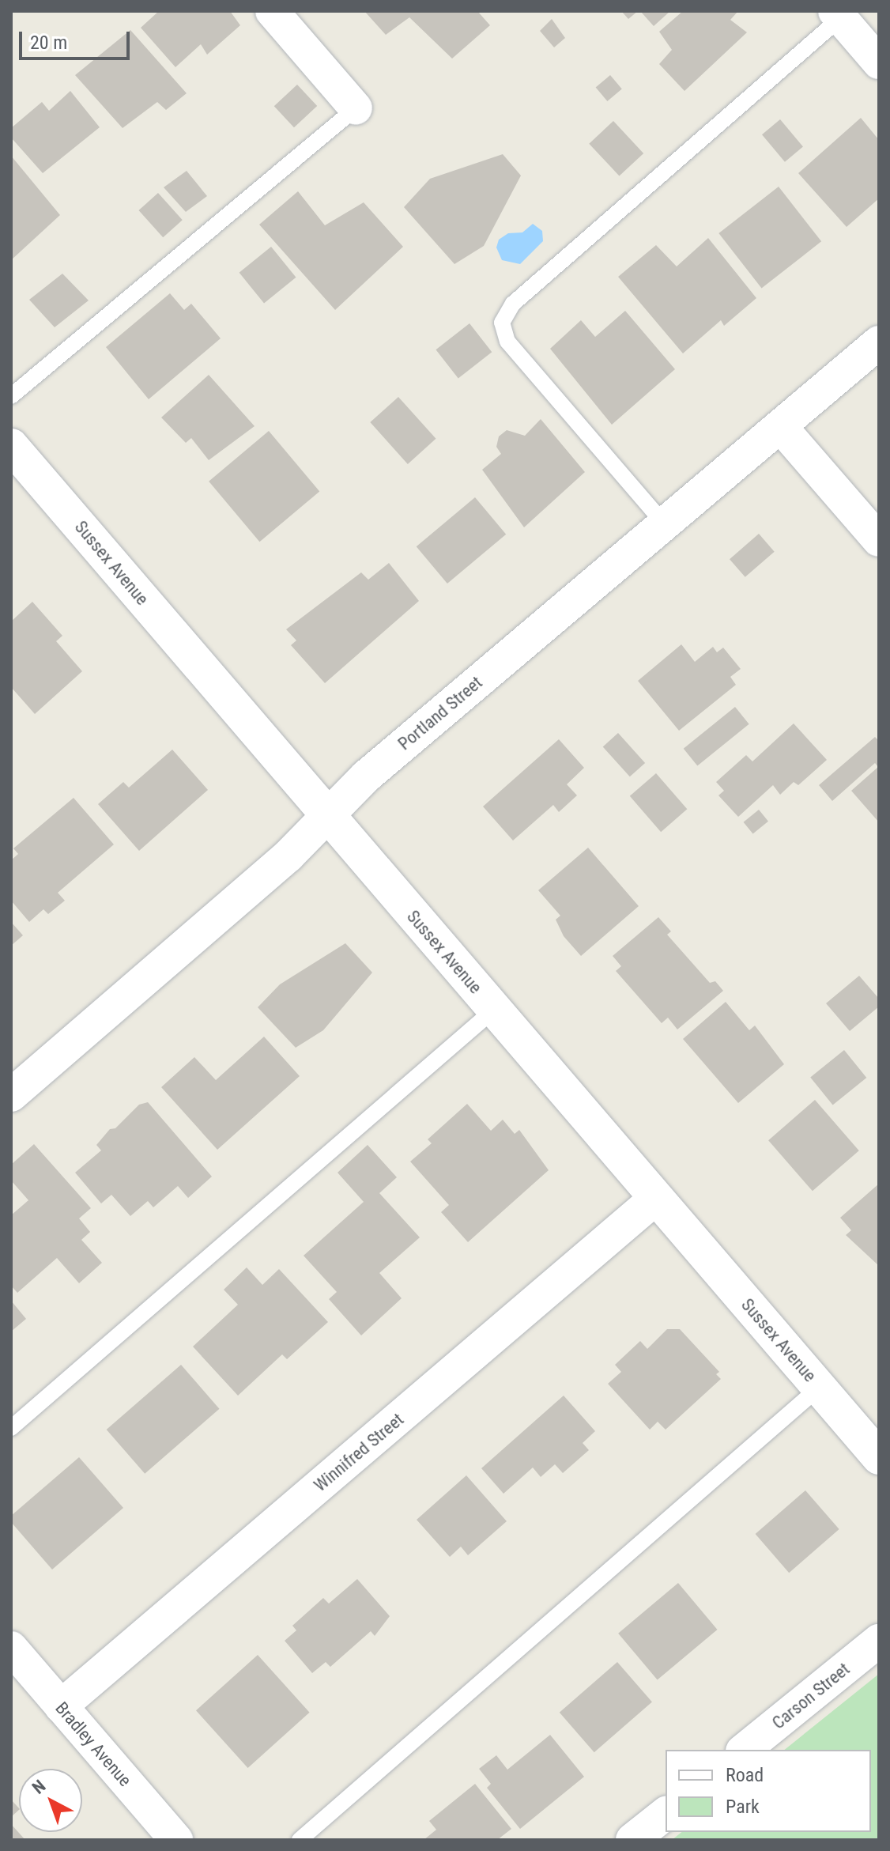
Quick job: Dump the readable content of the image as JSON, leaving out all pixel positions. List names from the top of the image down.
{
  "streets": {
    "street": [
      "Sussex Avenue",
      "Portland Street",
      "Winnifred Street",
      "Carson Street",
      "Bradley Avenue"
    ]
  },
  "crossings": [
    ["Sussex Avenue", "Portland Street"],
    ["Sussex Avenue", "Winnifred Street"],
    ["Winnifred Street", "Bradley Avenue"]
  ],
  "legend": ["Road", "Park"],
  "scale_bar": "20 m",
  "north": "top left"
}
